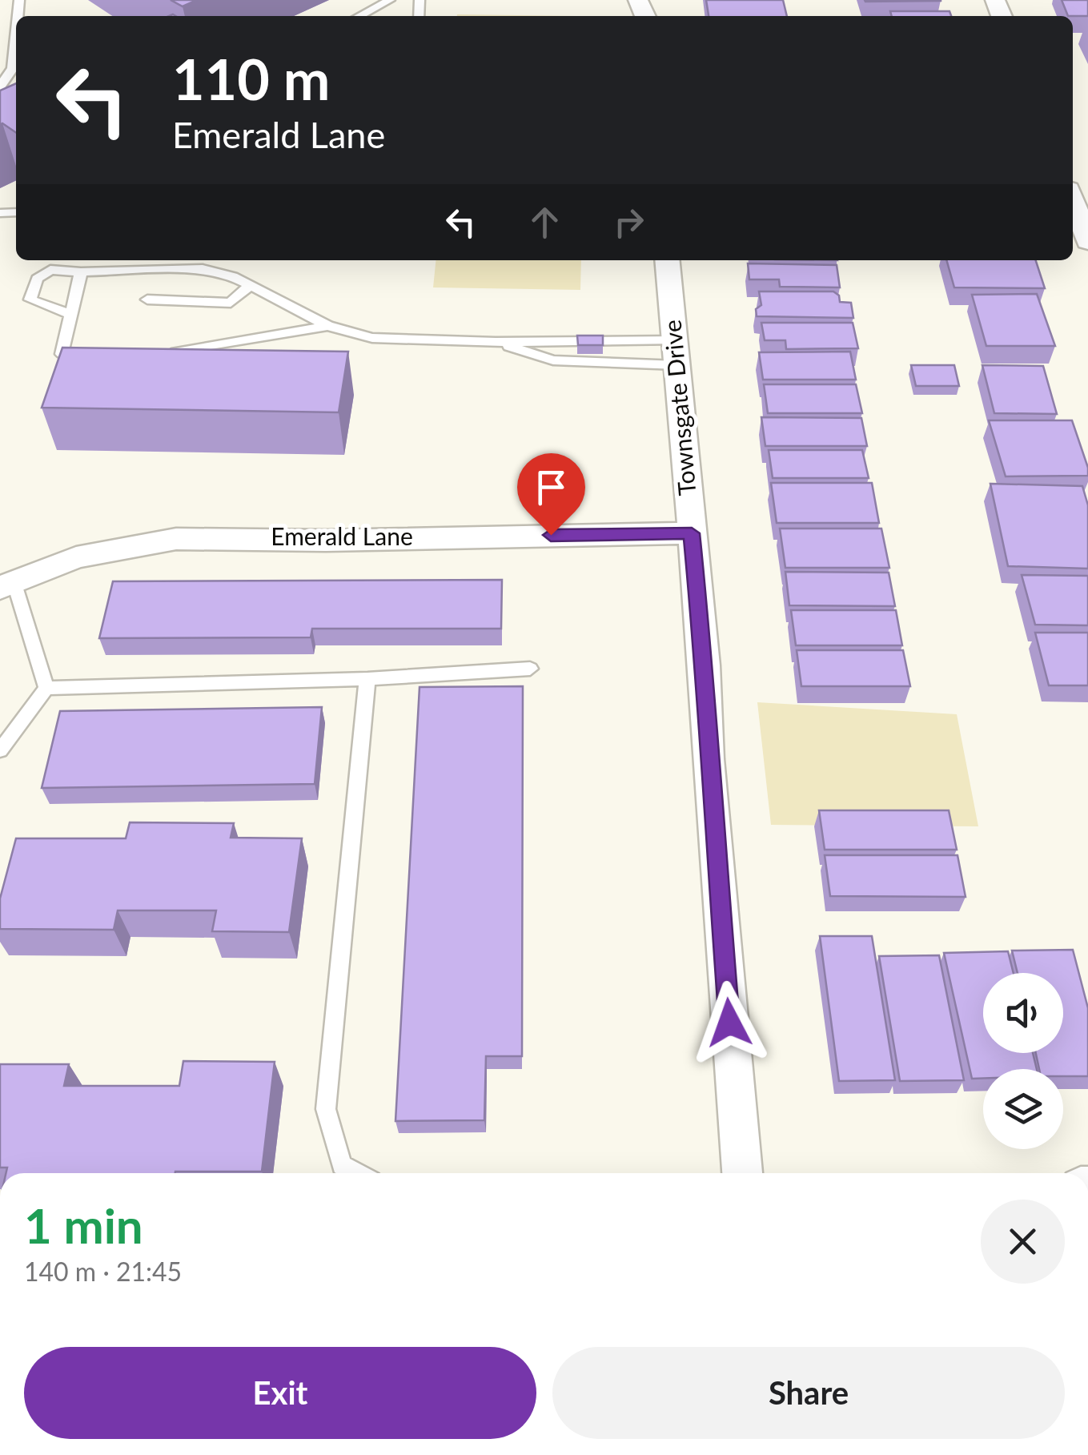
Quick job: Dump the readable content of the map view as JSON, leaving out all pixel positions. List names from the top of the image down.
{
  "streets": {
    "street": ["Townsgate Drive", "Emerald Lane"]
  },
  "crossings": [
    ["Townsgate Drive", "Emerald Lane"]
  ],
  "page": {
    "turn": ["110 m", "Emerald Lane"],
    "heading": ["1 min", "140 m · 21:45"],
    "buttons": ["Exit", "Share"]
  }
}
